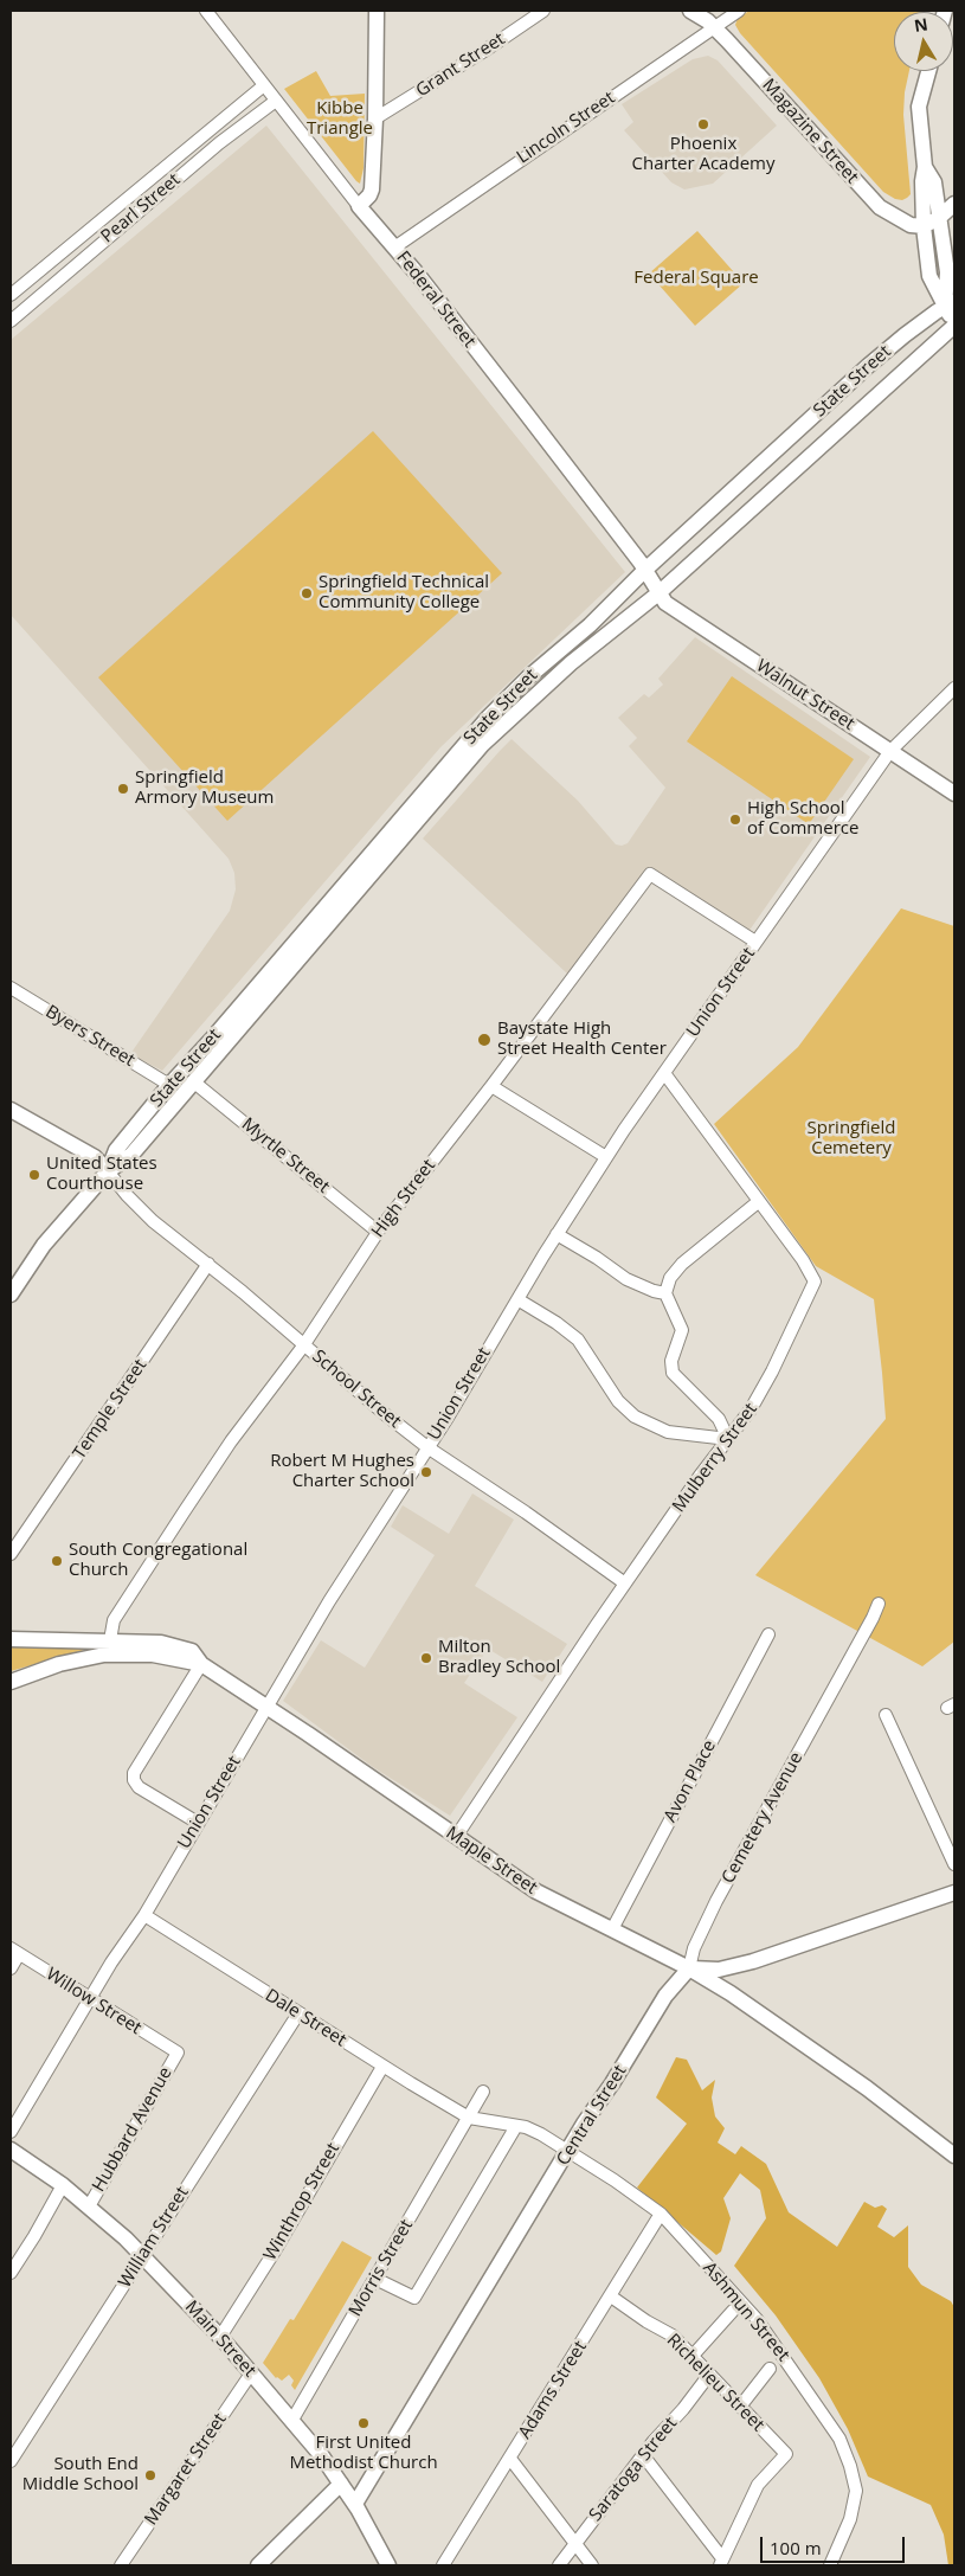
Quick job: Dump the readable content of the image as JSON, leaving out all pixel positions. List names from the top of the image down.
{
  "streets": {
    "main road": [
      "Magazine Street",
      "Federal Street",
      "State Street",
      "Walnut Street",
      "Maple Street",
      "Central Street",
      "Main Street"
    ],
    "street": [
      "Grant Street",
      "Lincoln Street",
      "Pearl Street",
      "Union Street",
      "Byers Street",
      "Myrtle Street",
      "High Street",
      "School Street",
      "Temple Street",
      "Mulberry Street",
      "Avon Place",
      "Cemetery Avenue",
      "Willow Street",
      "Dale Street",
      "Hubbard Avenue",
      "Winthrop Street",
      "William Street",
      "Morris Street",
      "Ashmun Street",
      "Richelieu Street",
      "Adams Street",
      "Margaret Street",
      "Saratoga Street"
    ]
  },
  "crossings": [
    ["Lincoln Street", "Magazine Street"],
    ["Lincoln Street", "Federal Street"],
    ["Pearl Street", "Federal Street"],
    ["Federal Street", "State Street"],
    ["Federal Street", "Walnut Street"],
    ["State Street", "Walnut Street"],
    ["State Street", "Byers Street"],
    ["State Street", "Myrtle Street"],
    ["State Street", "School Street"],
    ["Walnut Street", "Union Street"],
    ["Union Street", "High Street"],
    ["Union Street", "School Street"],
    ["Union Street", "Mulberry Street"],
    ["Union Street", "Maple Street"],
    ["Union Street", "Willow Street"],
    ["Union Street", "Dale Street"],
    ["Myrtle Street", "High Street"],
    ["High Street", "School Street"],
    ["High Street", "Maple Street"],
    ["School Street", "Temple Street"],
    ["School Street", "Mulberry Street"],
    ["Mulberry Street", "Maple Street"],
    ["Avon Place", "Maple Street"],
    ["Cemetery Avenue", "Maple Street"],
    ["Cemetery Avenue", "Central Street"],
    ["Maple Street", "Central Street"],
    ["Willow Street", "Hubbard Avenue"],
    ["Dale Street", "Winthrop Street"],
    ["Dale Street", "William Street"],
    ["Dale Street", "Morris Street"],
    ["Central Street", "Ashmun Street"],
    ["Central Street", "Main Street"],
    ["Hubbard Avenue", "Main Street"],
    ["Winthrop Street", "Main Street"],
    ["William Street", "Main Street"],
    ["Morris Street", "Main Street"],
    ["Ashmun Street", "Adams Street"],
    ["Main Street", "Margaret Street"],
    ["Richelieu Street", "Adams Street"],
    ["Richelieu Street", "Saratoga Street"]
  ],
  "parks": ["Kibbe Triangle", "Federal Square", "Springfield Cemetery"],
  "places": [
    "Phoenix Charter Academy",
    "Springfield Technical Community College",
    "Springfield Armory Museum",
    "High School of Commerce",
    "Baystate High Street Health Center",
    "United States Courthouse",
    "Robert M Hughes Charter School",
    "South Congregational Church",
    "Milton Bradley School",
    "First United Methodist Church",
    "South End Middle School"
  ],
  "scale_bar": "100 m",
  "north": "top"
}
